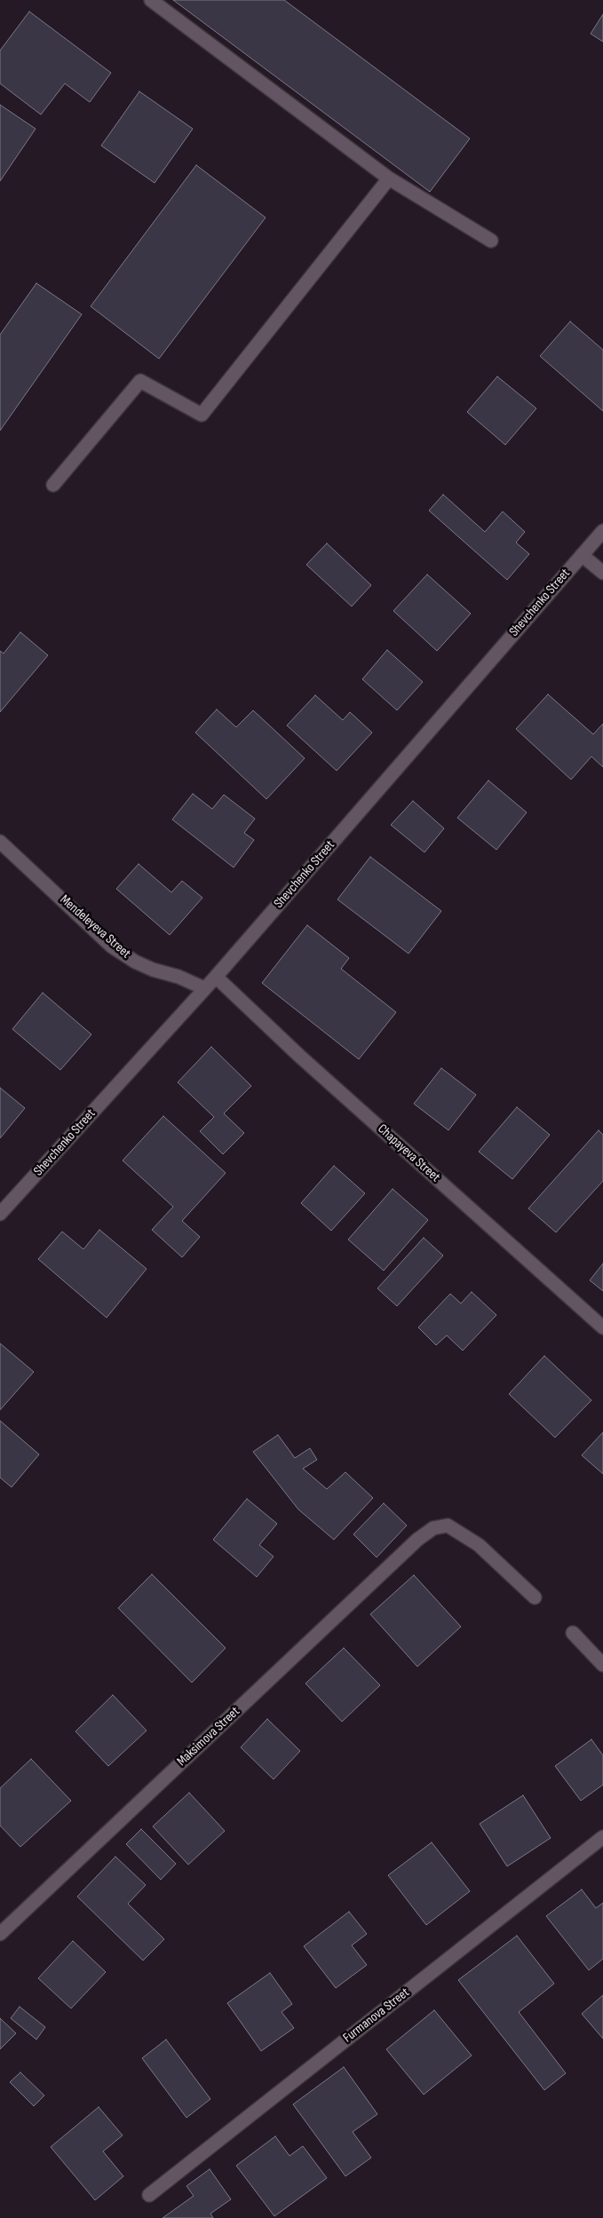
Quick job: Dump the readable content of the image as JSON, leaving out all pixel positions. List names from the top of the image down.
{
  "streets": {
    "street": [
      "Shevchenko Street",
      "Mendeleyeva Street",
      "Chapayeva Street",
      "Maksimova Street",
      "Furmanova Street"
    ]
  },
  "crossings": [
    ["Shevchenko Street", "Mendeleyeva Street"],
    ["Shevchenko Street", "Chapayeva Street"]
  ]
}
